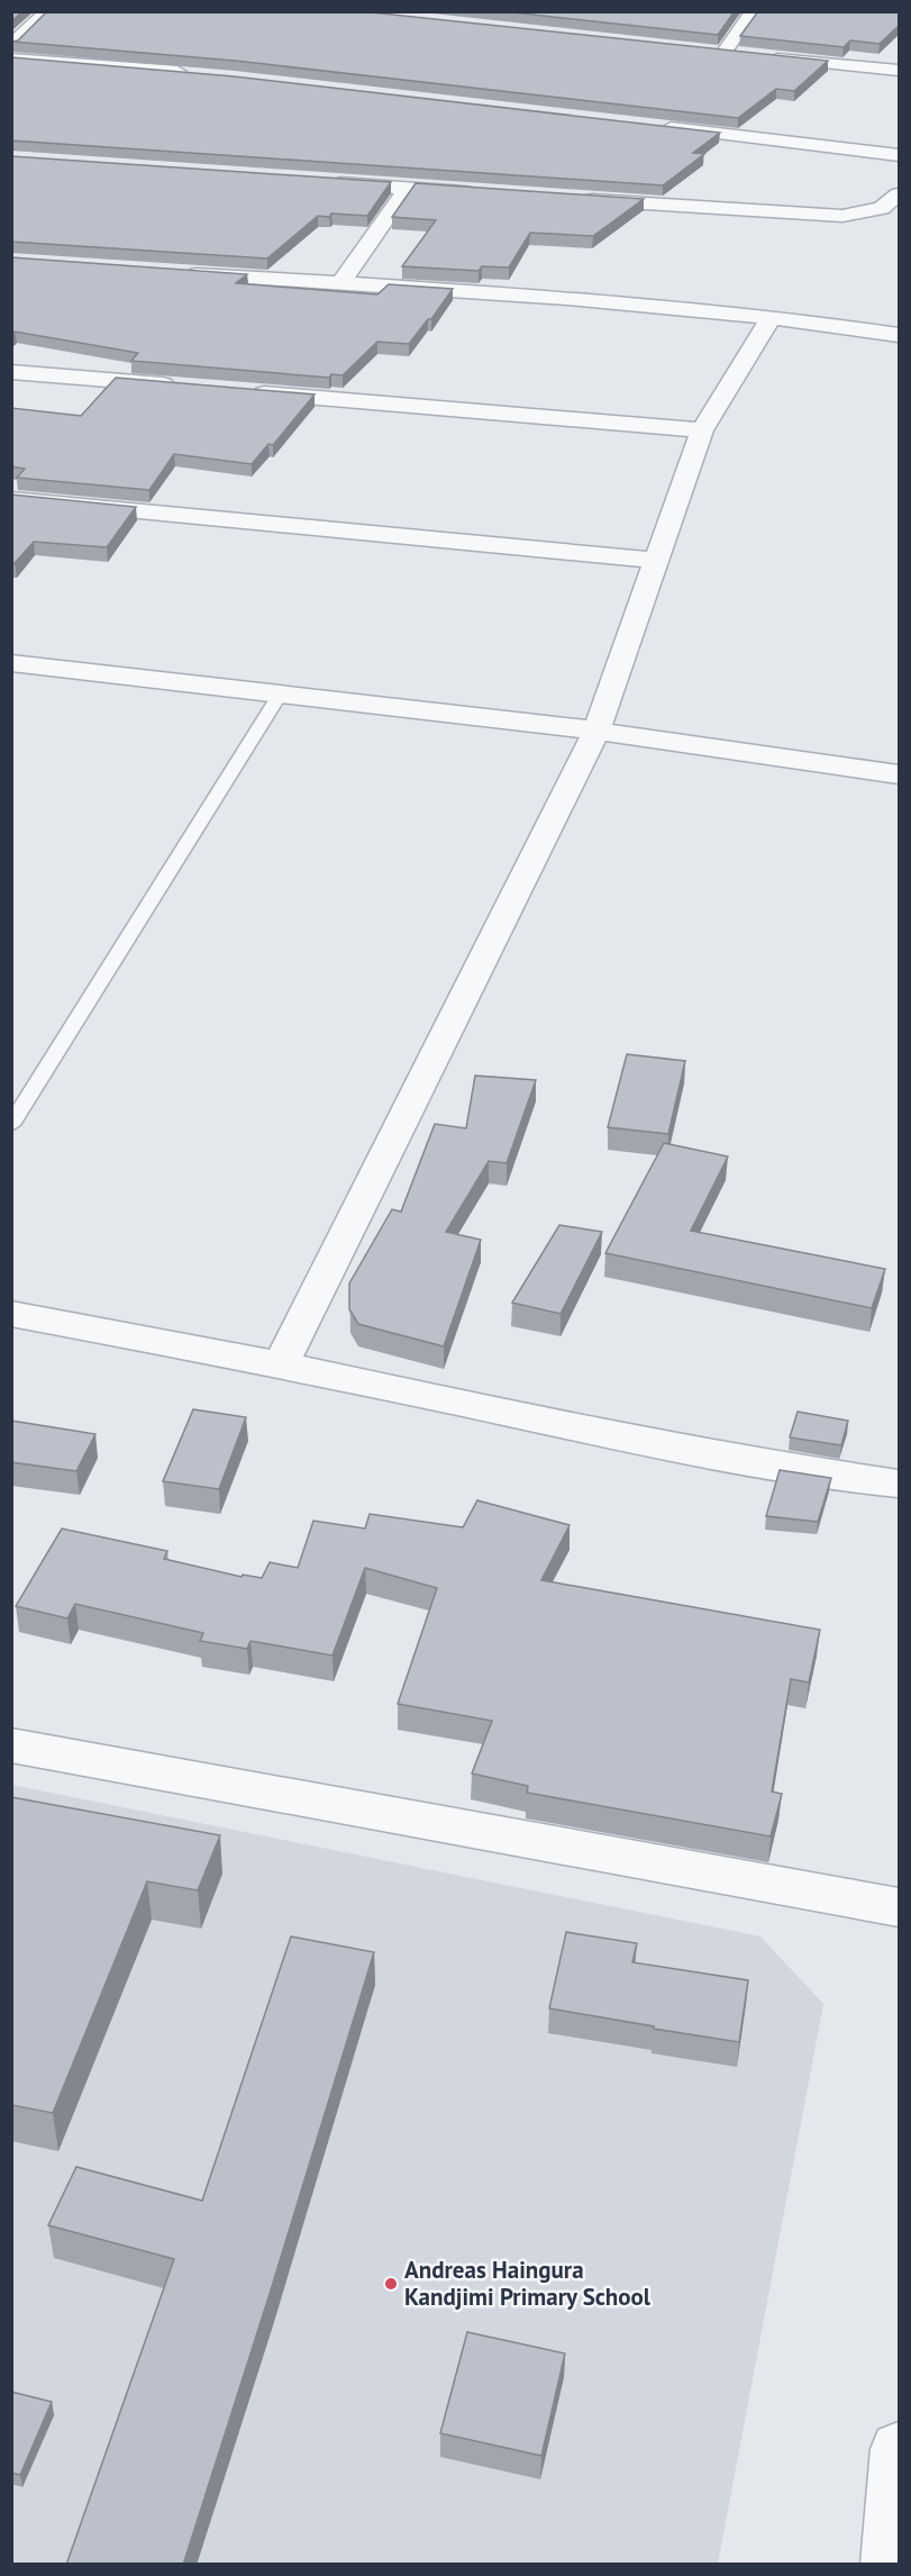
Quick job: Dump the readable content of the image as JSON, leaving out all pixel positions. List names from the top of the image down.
{
  "places": ["Andreas Haingura Kandjimi Primary School"]
}
